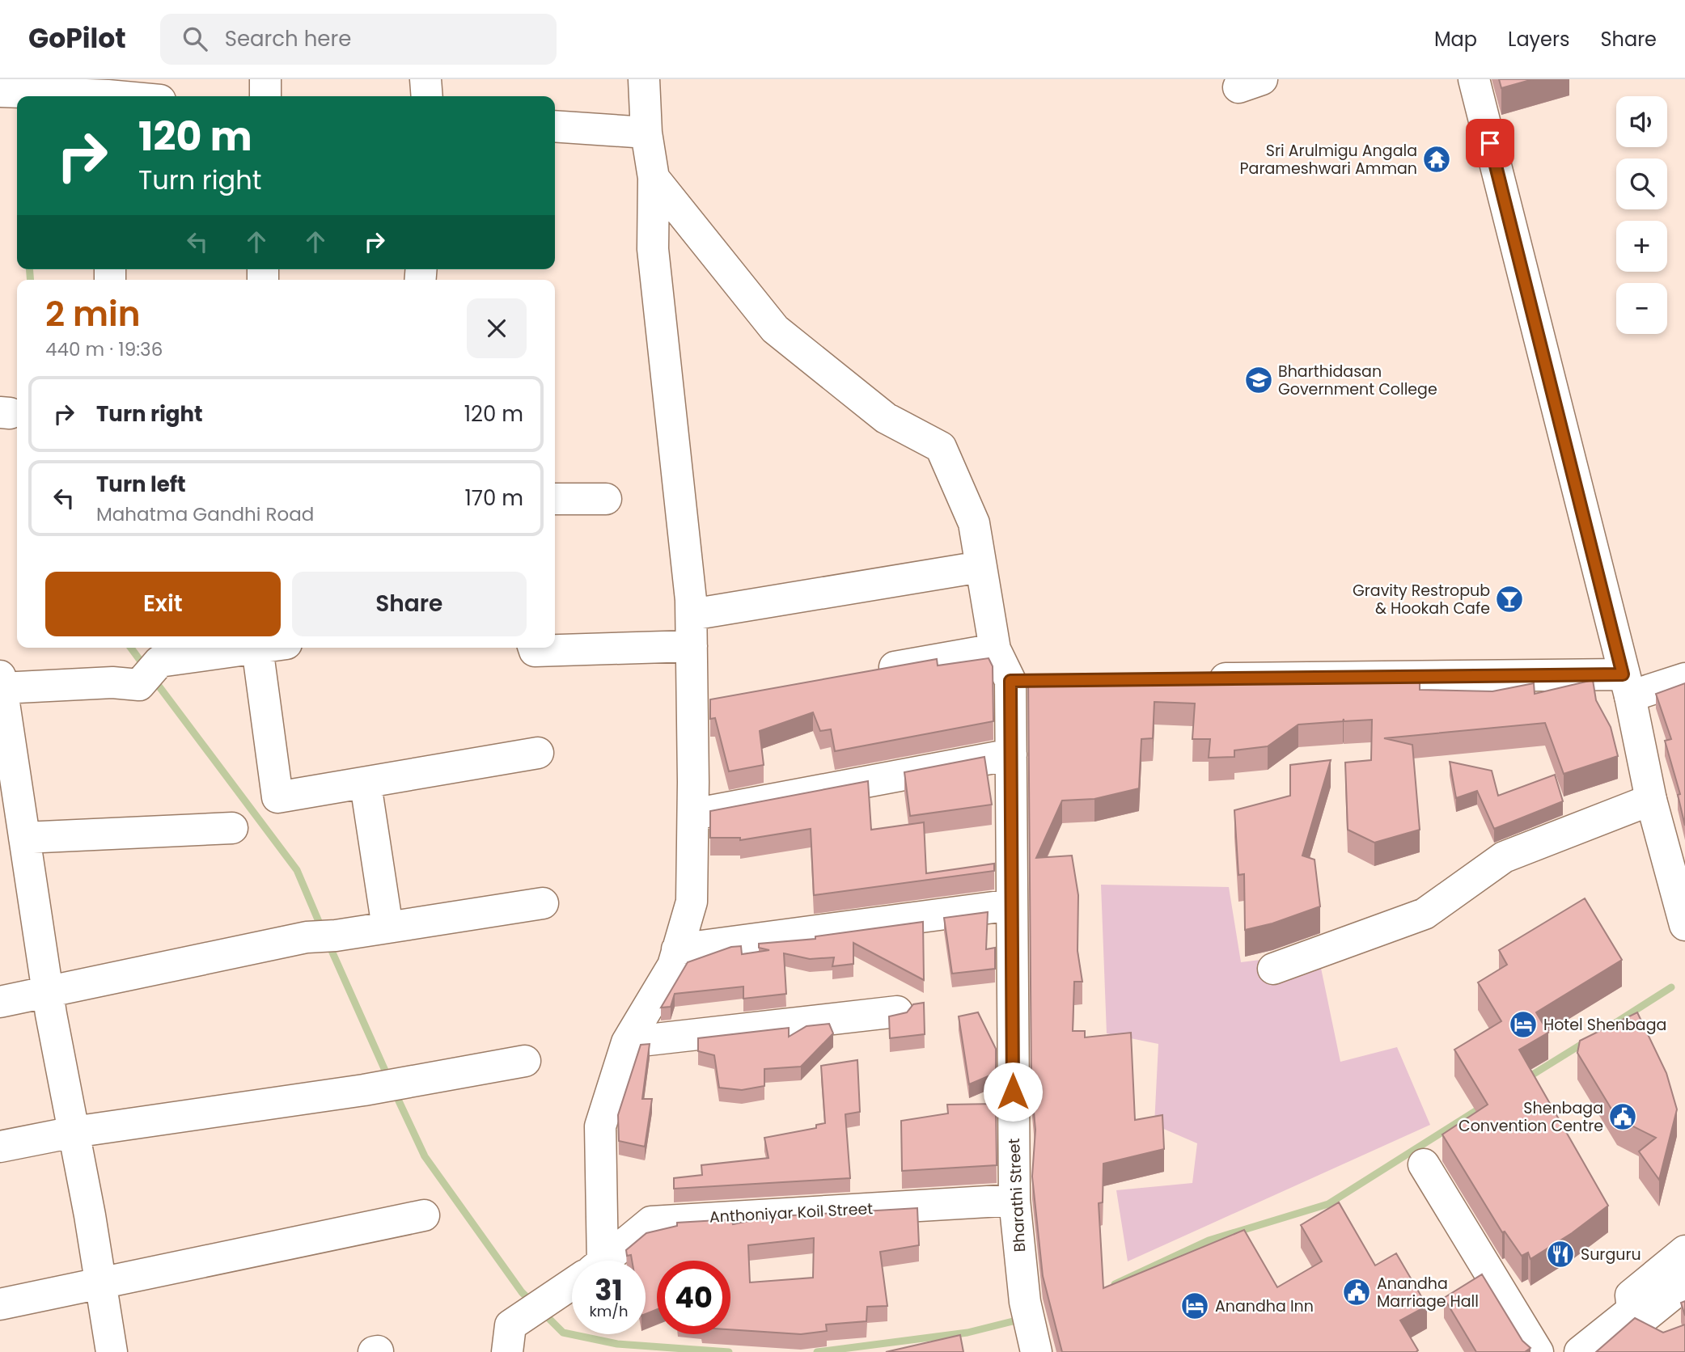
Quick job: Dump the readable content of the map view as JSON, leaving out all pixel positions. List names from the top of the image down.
{
  "streets": {
    "street": ["Bharathi Street", "Anthoniyar Koil Street"]
  },
  "crossings": [
    ["Bharathi Street", "Anthoniyar Koil Street"]
  ],
  "places": {
    "temple": ["Sri Arulmigu Angala Parameshwari Amman"],
    "school or university": ["Bharthidasan Government College"],
    "bar": ["Gravity Restropub & Hookah Cafe"],
    "hotel": ["Hotel Shenbaga", "Anandha Inn"],
    "public building": ["Shenbaga Convention Centre", "Anandha Marriage Hall"],
    "restaurant": ["Surguru"]
  },
  "page": {
    "header": "GoPilot",
    "search": "Search here",
    "nav": ["Map", "Layers", "Share"],
    "map_buttons": ["+", "−"],
    "turn": ["120 m", "Turn right"],
    "heading": ["2 min", "440 m · 19:36"],
    "list": [
      {
        "name": "Turn right",
        "value": "120 m"
      },
      {
        "name": "Turn left",
        "note": "Mahatma Gandhi Road",
        "value": "170 m"
      }
    ],
    "buttons": ["Exit", "Share"],
    "speed": "31 km/h",
    "limit": "40"
  }
}
